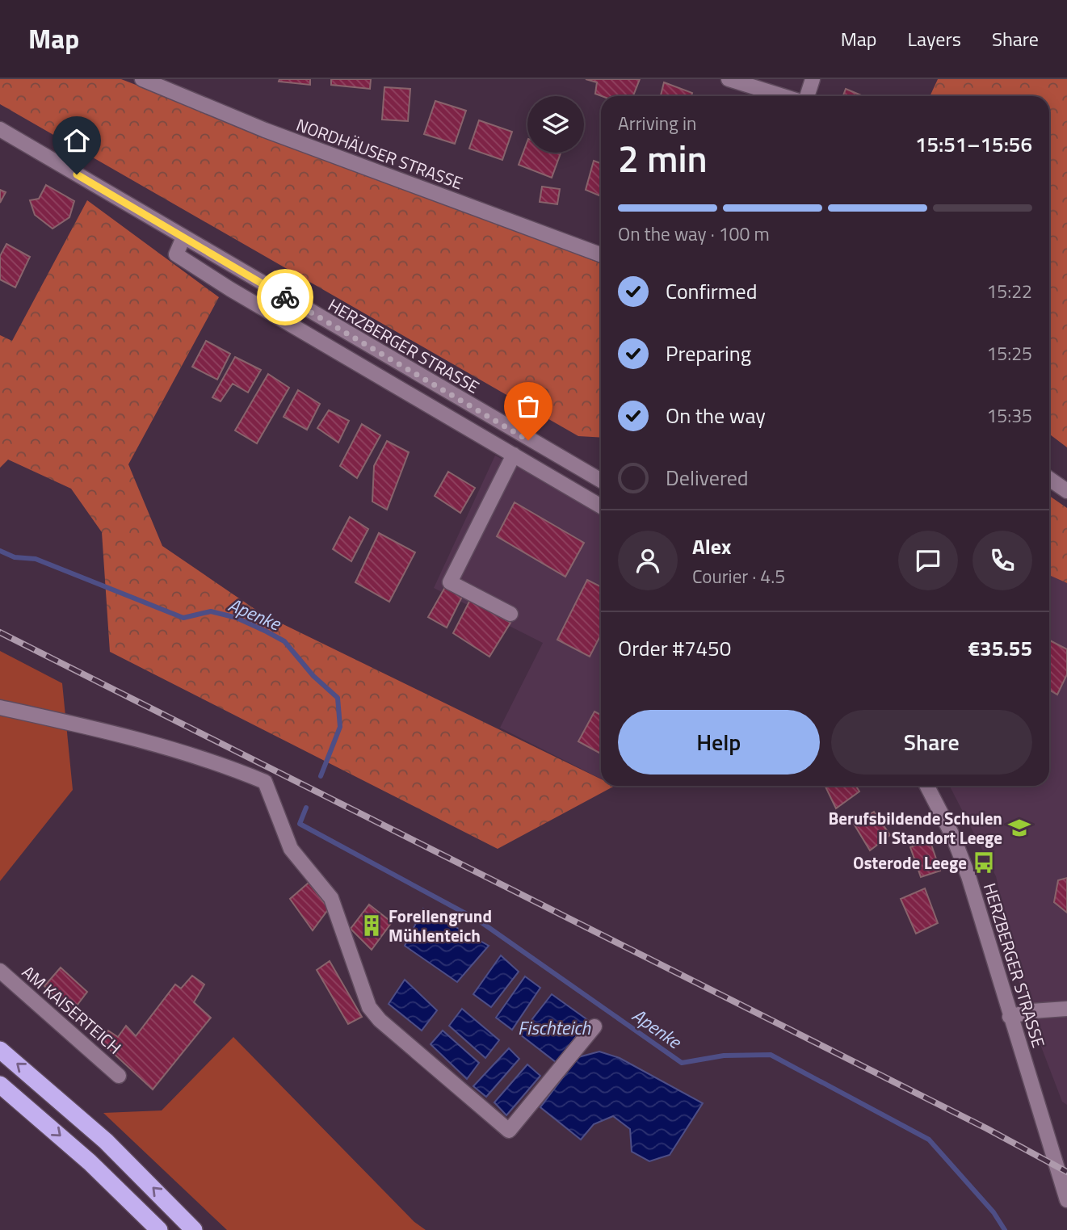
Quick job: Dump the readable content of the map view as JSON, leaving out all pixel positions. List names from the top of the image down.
{
  "streets": {
    "street": ["NORDHÄUSER STRASSE", "HERZBERGER STRASSE", "AM KAISERTEICH"]
  },
  "water": ["Apenke", "Fischteich"],
  "places": {
    "school or university": ["Berufsbildende Schulen II Standort Leege"],
    "bus stop": ["Osterode Leege"],
    "building": ["Forellengrund Mühlenteich"]
  },
  "page": {
    "header": "Map",
    "nav": ["Map", "Layers", "Share"],
    "heading": ["2 min", "Arriving in", "15:51–15:56"],
    "panel": [
      "Alex",
      "Courier · 4.5",
      "Order #7450",
      "€35.55"
    ],
    "bar": "On the way · 100 m",
    "list": [
      ["Confirmed", "15:22"],
      ["Preparing", "15:25"],
      ["On the way", "15:35"],
      "Delivered"
    ],
    "buttons": ["Help", "Share"]
  }
}
